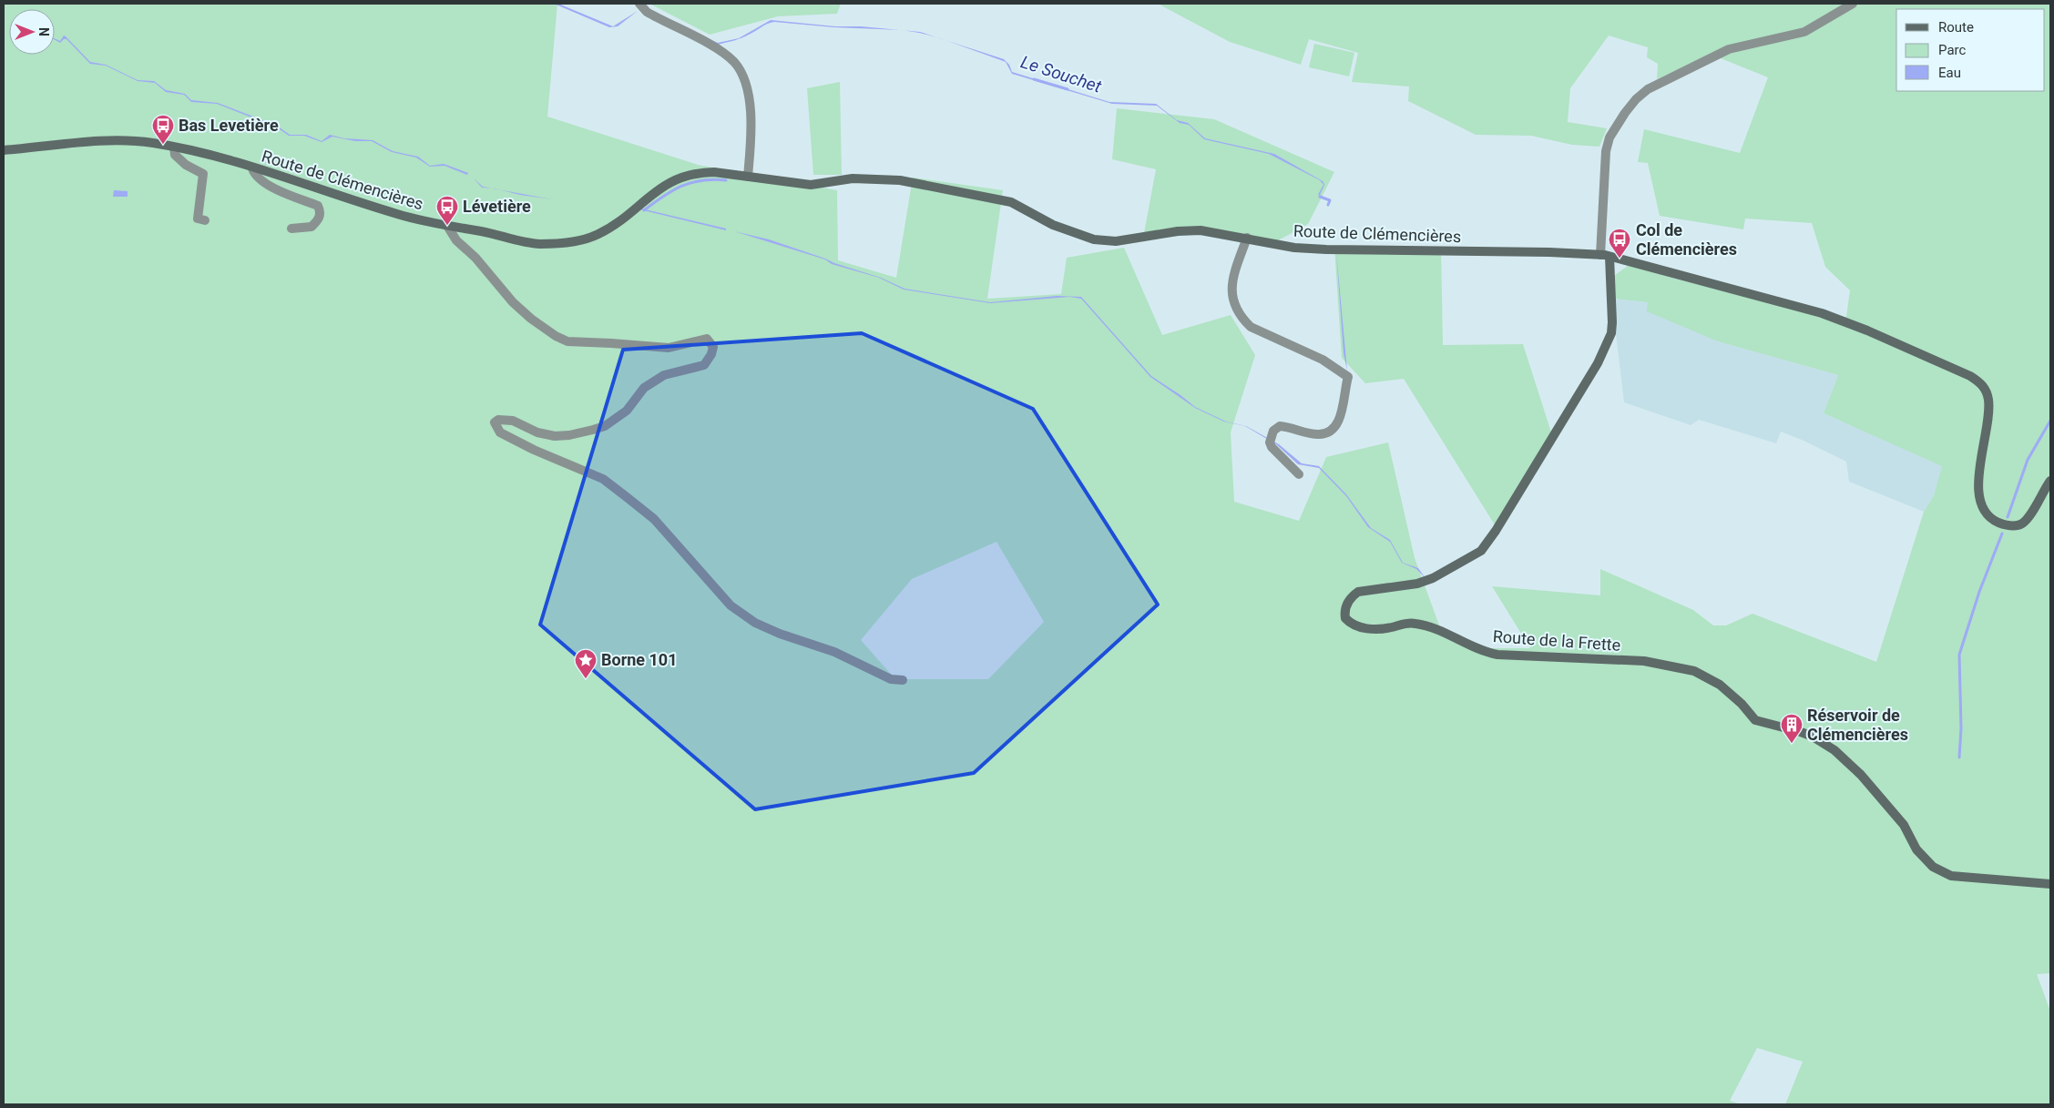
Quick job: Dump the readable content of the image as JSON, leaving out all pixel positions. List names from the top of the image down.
{
  "streets": {
    "street": ["Route de Clémencières", "Route de la Frette"]
  },
  "crossings": [
    ["Route de Clémencières", "Route de la Frette"]
  ],
  "water": ["Le Souchet"],
  "places": {
    "bus stop": ["Bas Levetière", "Lévetière", "Col de Clémencières"],
    "place": ["Borne 101"],
    "building": ["Réservoir de Clémencières"]
  },
  "legend": ["Route", "Parc", "Eau"],
  "north": "right"
}
